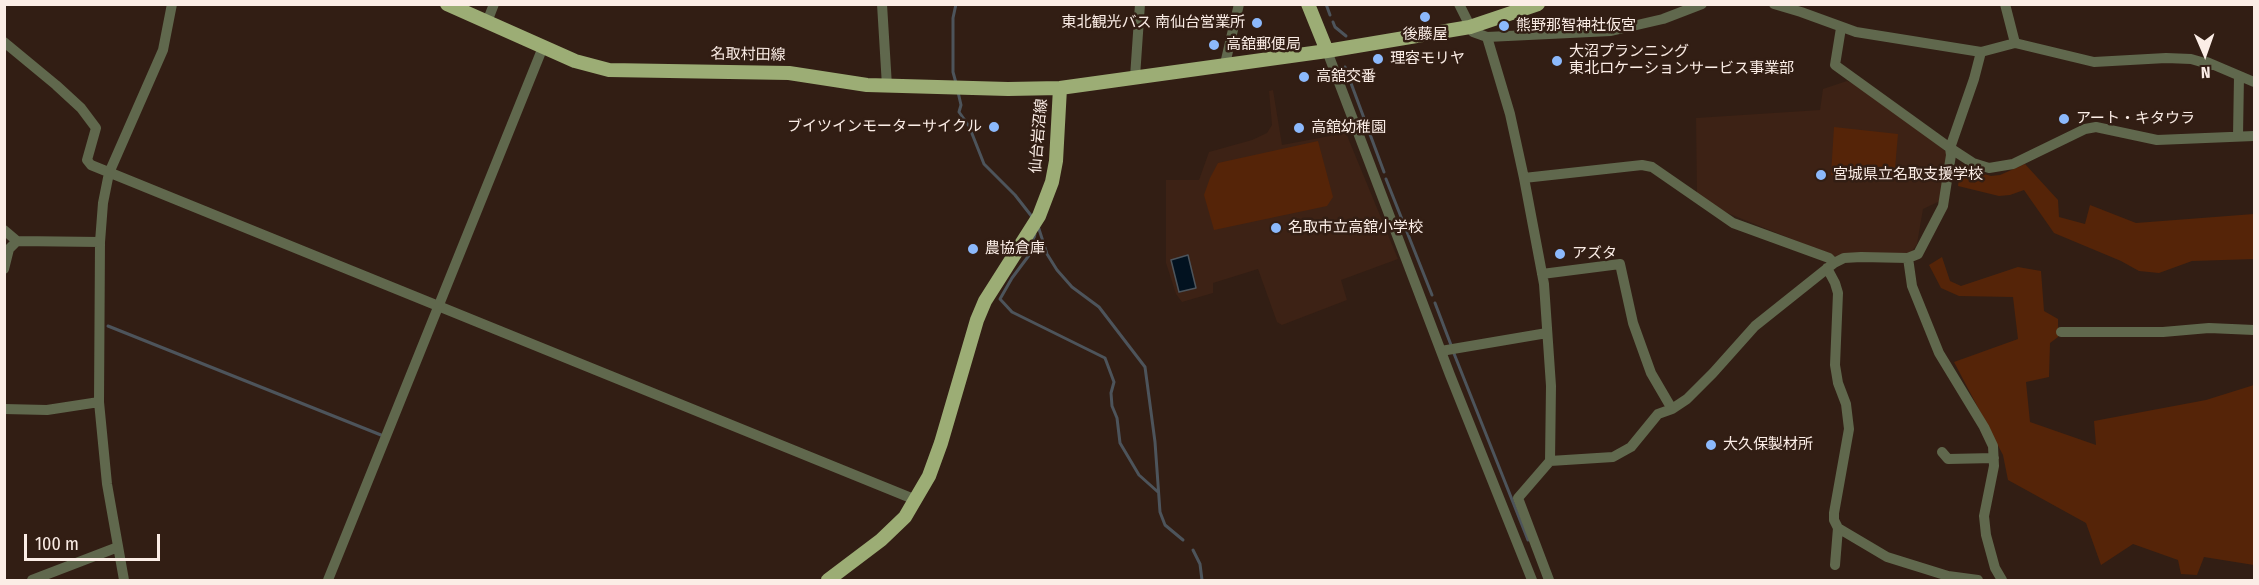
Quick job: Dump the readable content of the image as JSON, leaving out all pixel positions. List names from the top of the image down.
{
  "streets": {
    "main road": ["名取村田線", "仙台岩沼線"]
  },
  "crossings": [
    ["名取村田線", "仙台岩沼線"]
  ],
  "places": [
    "後藤屋",
    "東北観光バス 南仙台営業所",
    "熊野那智神社仮宮",
    "高舘郵便局",
    "理容モリヤ",
    "大沼プランニング 東北ロケーションサービス事業部",
    "高舘交番",
    "アート・キタウラ",
    "ブイツインモーターサイクル",
    "高舘幼稚園",
    "宮城県立名取支援学校",
    "名取市立高舘小学校",
    "農協倉庫",
    "アズタ",
    "大久保製材所"
  ],
  "scale_bar": "100 m",
  "north": "bottom"
}
